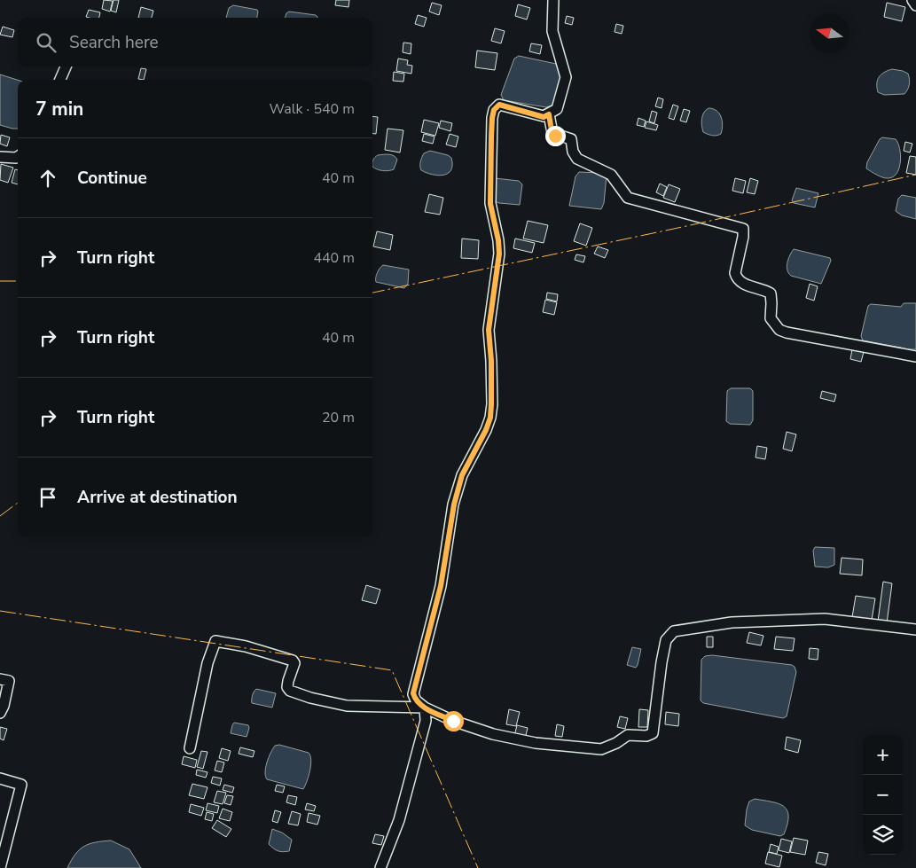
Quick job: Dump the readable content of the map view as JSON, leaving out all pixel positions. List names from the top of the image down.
{
  "north": "left",
  "page": {
    "search": "Search here",
    "heading": ["7 min", "Walk · 540 m"],
    "list": [
      ["Continue", "40 m"],
      ["Turn right", "440 m"],
      ["Turn right", "40 m"],
      ["Turn right", "20 m"],
      "Arrive at destination"
    ],
    "map_buttons": ["+", "−"]
  }
}
